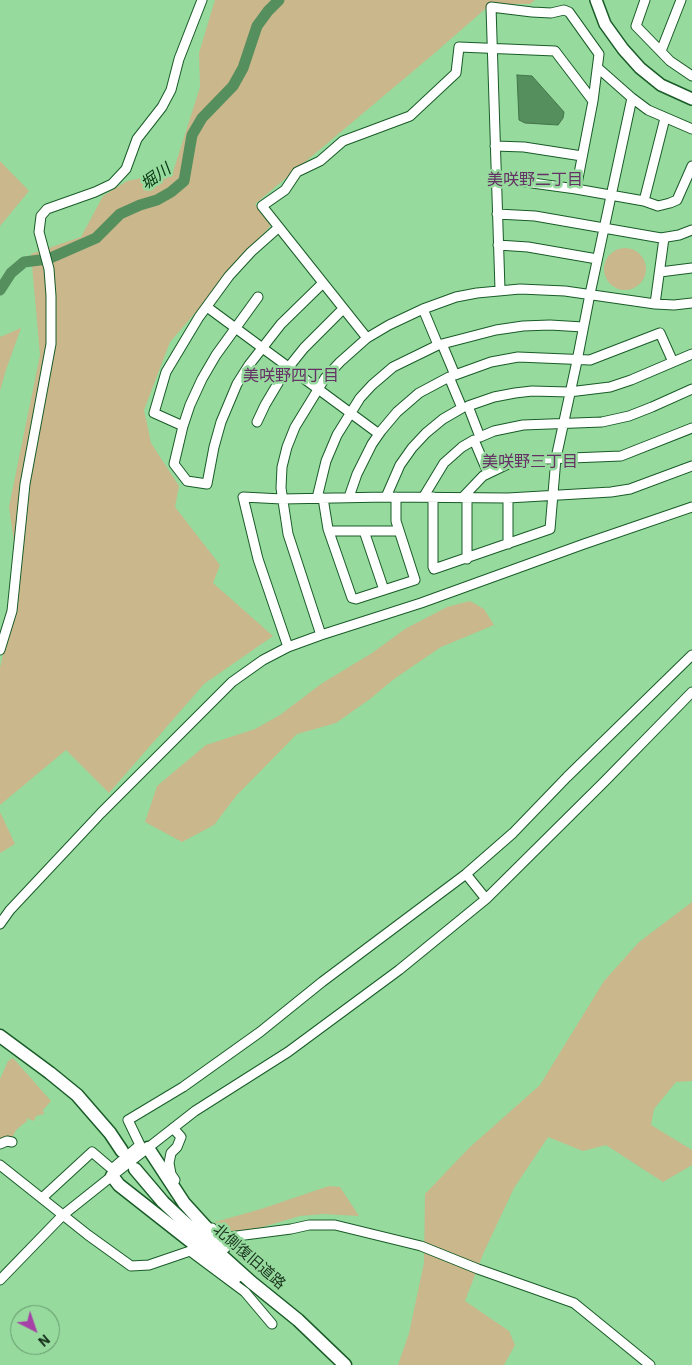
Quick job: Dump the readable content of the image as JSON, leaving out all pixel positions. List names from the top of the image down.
{
  "streets": {
    "highway": ["北側復旧道路"]
  },
  "districts": ["美咲野二丁目", "美咲野四丁目", "美咲野三丁目"],
  "water": ["堀川"],
  "north": "bottom right"
}
